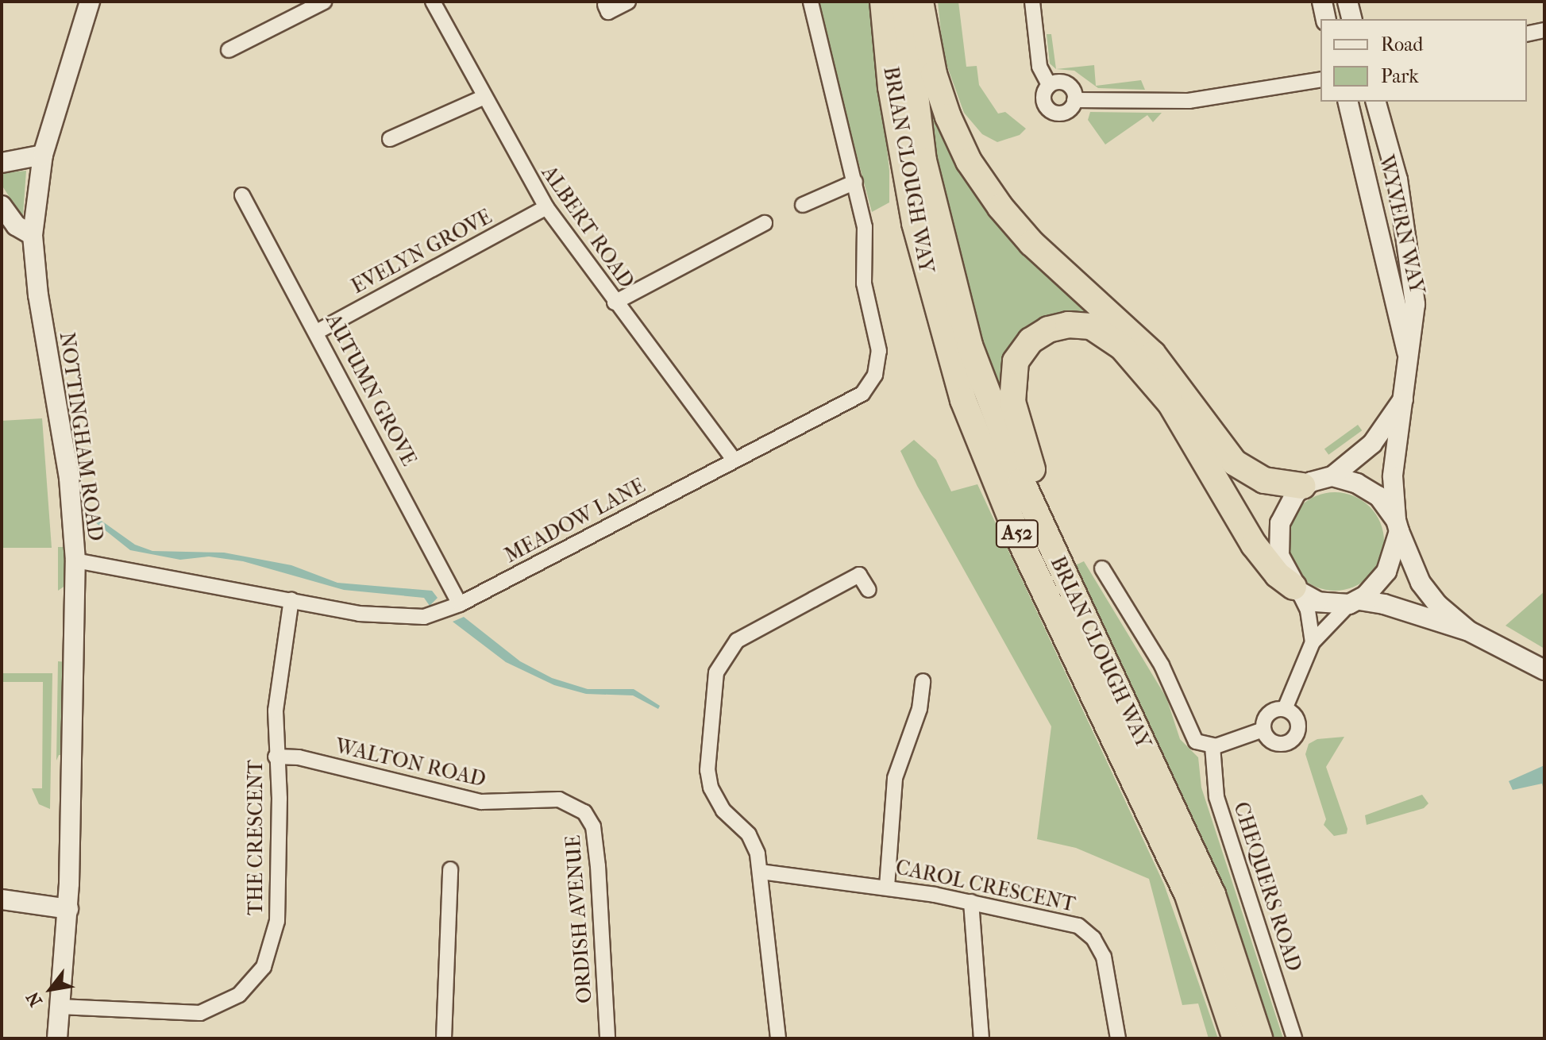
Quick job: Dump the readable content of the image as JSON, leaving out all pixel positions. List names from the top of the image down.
{
  "streets": {
    "highway": ["BRIAN CLOUGH WAY", "A52"],
    "street": [
      "WYVERN WAY",
      "ALBERT ROAD",
      "EVELYN GROVE",
      "AUTUMN GROVE",
      "NOTTINGHAM ROAD",
      "MEADOW LANE",
      "WALTON ROAD",
      "THE CRESCENT",
      "CAROL CRESCENT",
      "CHEQUERS ROAD",
      "ORDISH AVENUE"
    ]
  },
  "crossings": [
    ["ALBERT ROAD", "EVELYN GROVE"],
    ["ALBERT ROAD", "MEADOW LANE"],
    ["EVELYN GROVE", "AUTUMN GROVE"],
    ["AUTUMN GROVE", "MEADOW LANE"],
    ["NOTTINGHAM ROAD", "MEADOW LANE"],
    ["NOTTINGHAM ROAD", "THE CRESCENT"],
    ["MEADOW LANE", "THE CRESCENT"],
    ["WALTON ROAD", "THE CRESCENT"],
    ["WALTON ROAD", "ORDISH AVENUE"]
  ],
  "legend": ["Road", "Park"],
  "north": "bottom left"
}
